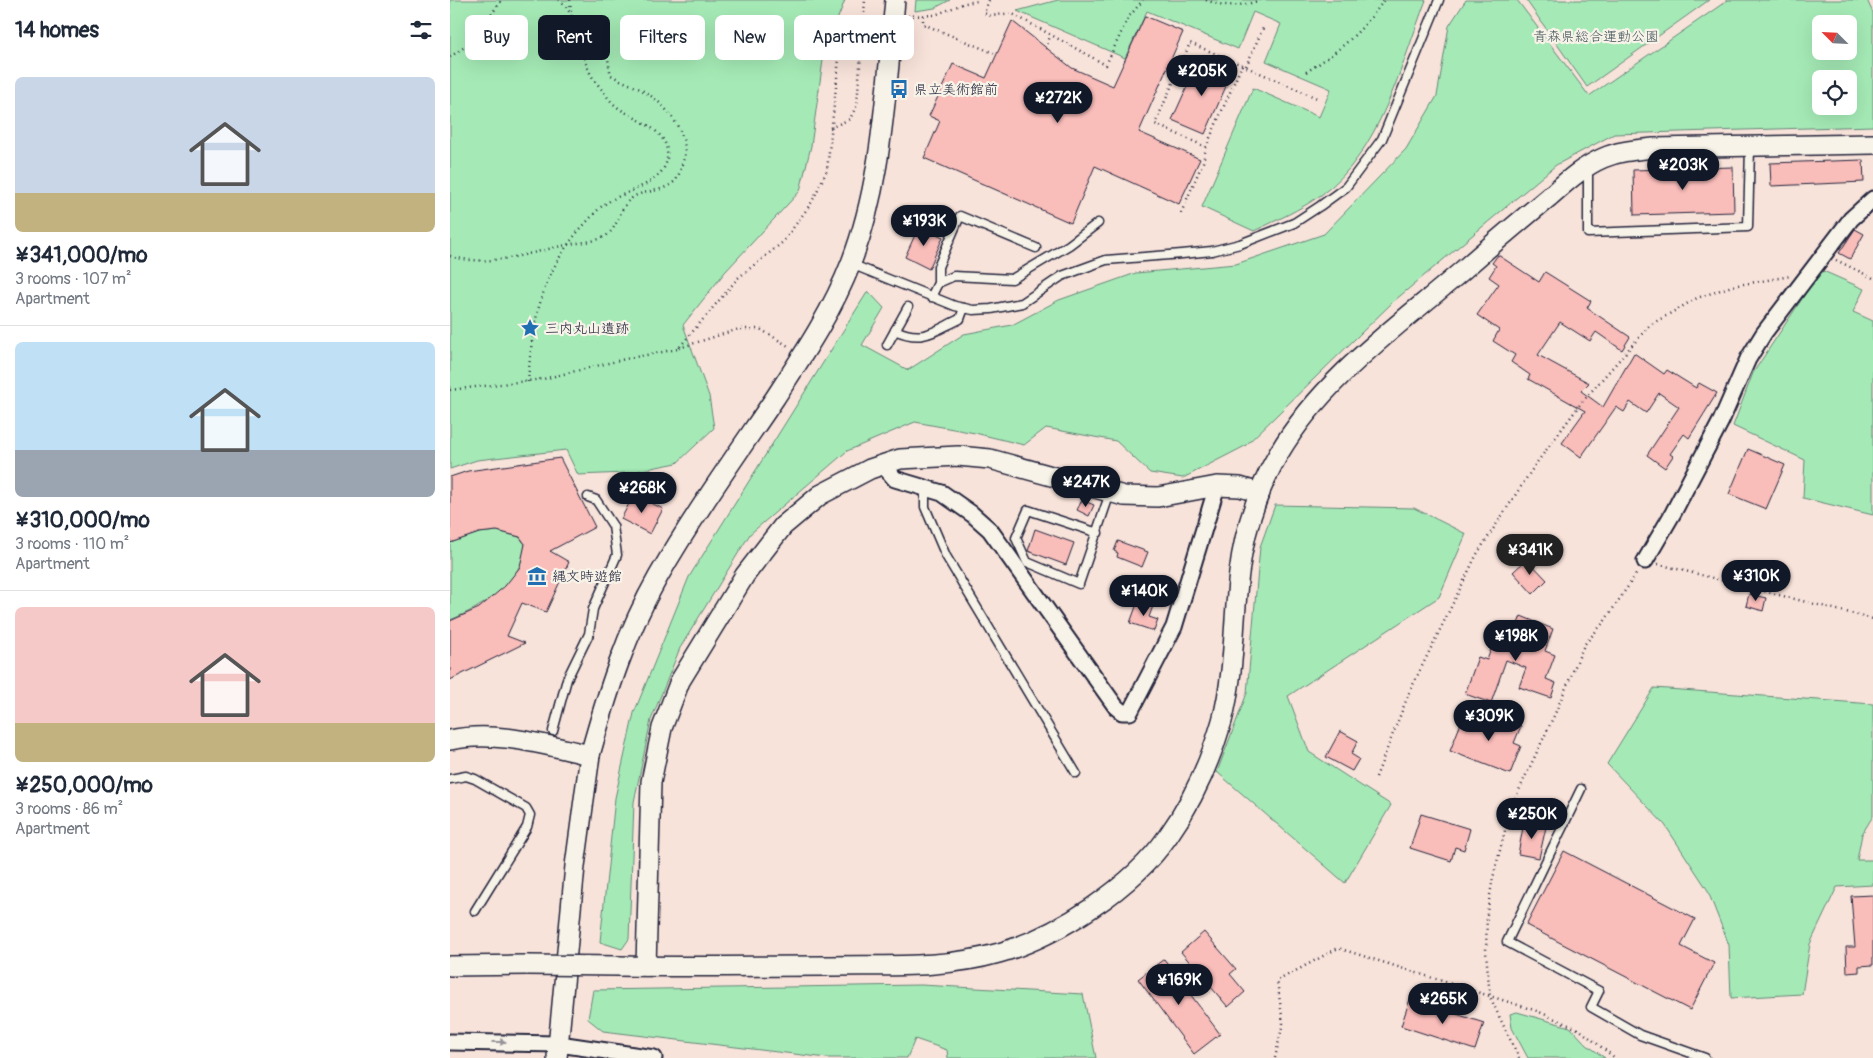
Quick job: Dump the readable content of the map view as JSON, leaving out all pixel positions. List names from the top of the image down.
{
  "parks": ["青森県総合運動公園"],
  "places": {
    "bus stop": ["県立美術館前"],
    "place": ["三内丸山遺跡"],
    "museum": ["縄文時遊館"]
  },
  "north": "top left",
  "page": {
    "heading": "14 homes",
    "chip": [
      "Buy",
      "Rent",
      "Filters",
      "New",
      "Apartment"
    ],
    "price": [
      "¥205K",
      "¥272K",
      "¥203K",
      "¥193K",
      "¥247K",
      "¥268K",
      "¥341K",
      "¥310K",
      "¥140K",
      "¥198K",
      "¥309K",
      "¥250K",
      "¥169K",
      "¥265K"
    ],
    "list": [
      {
        "name": "¥341,000/mo",
        "note": "3 rooms · 107 m² · Apartment"
      },
      {
        "name": "¥310,000/mo",
        "note": "3 rooms · 110 m² · Apartment"
      },
      {
        "name": "¥250,000/mo",
        "note": "3 rooms · 86 m² · Apartment"
      }
    ]
  }
}
